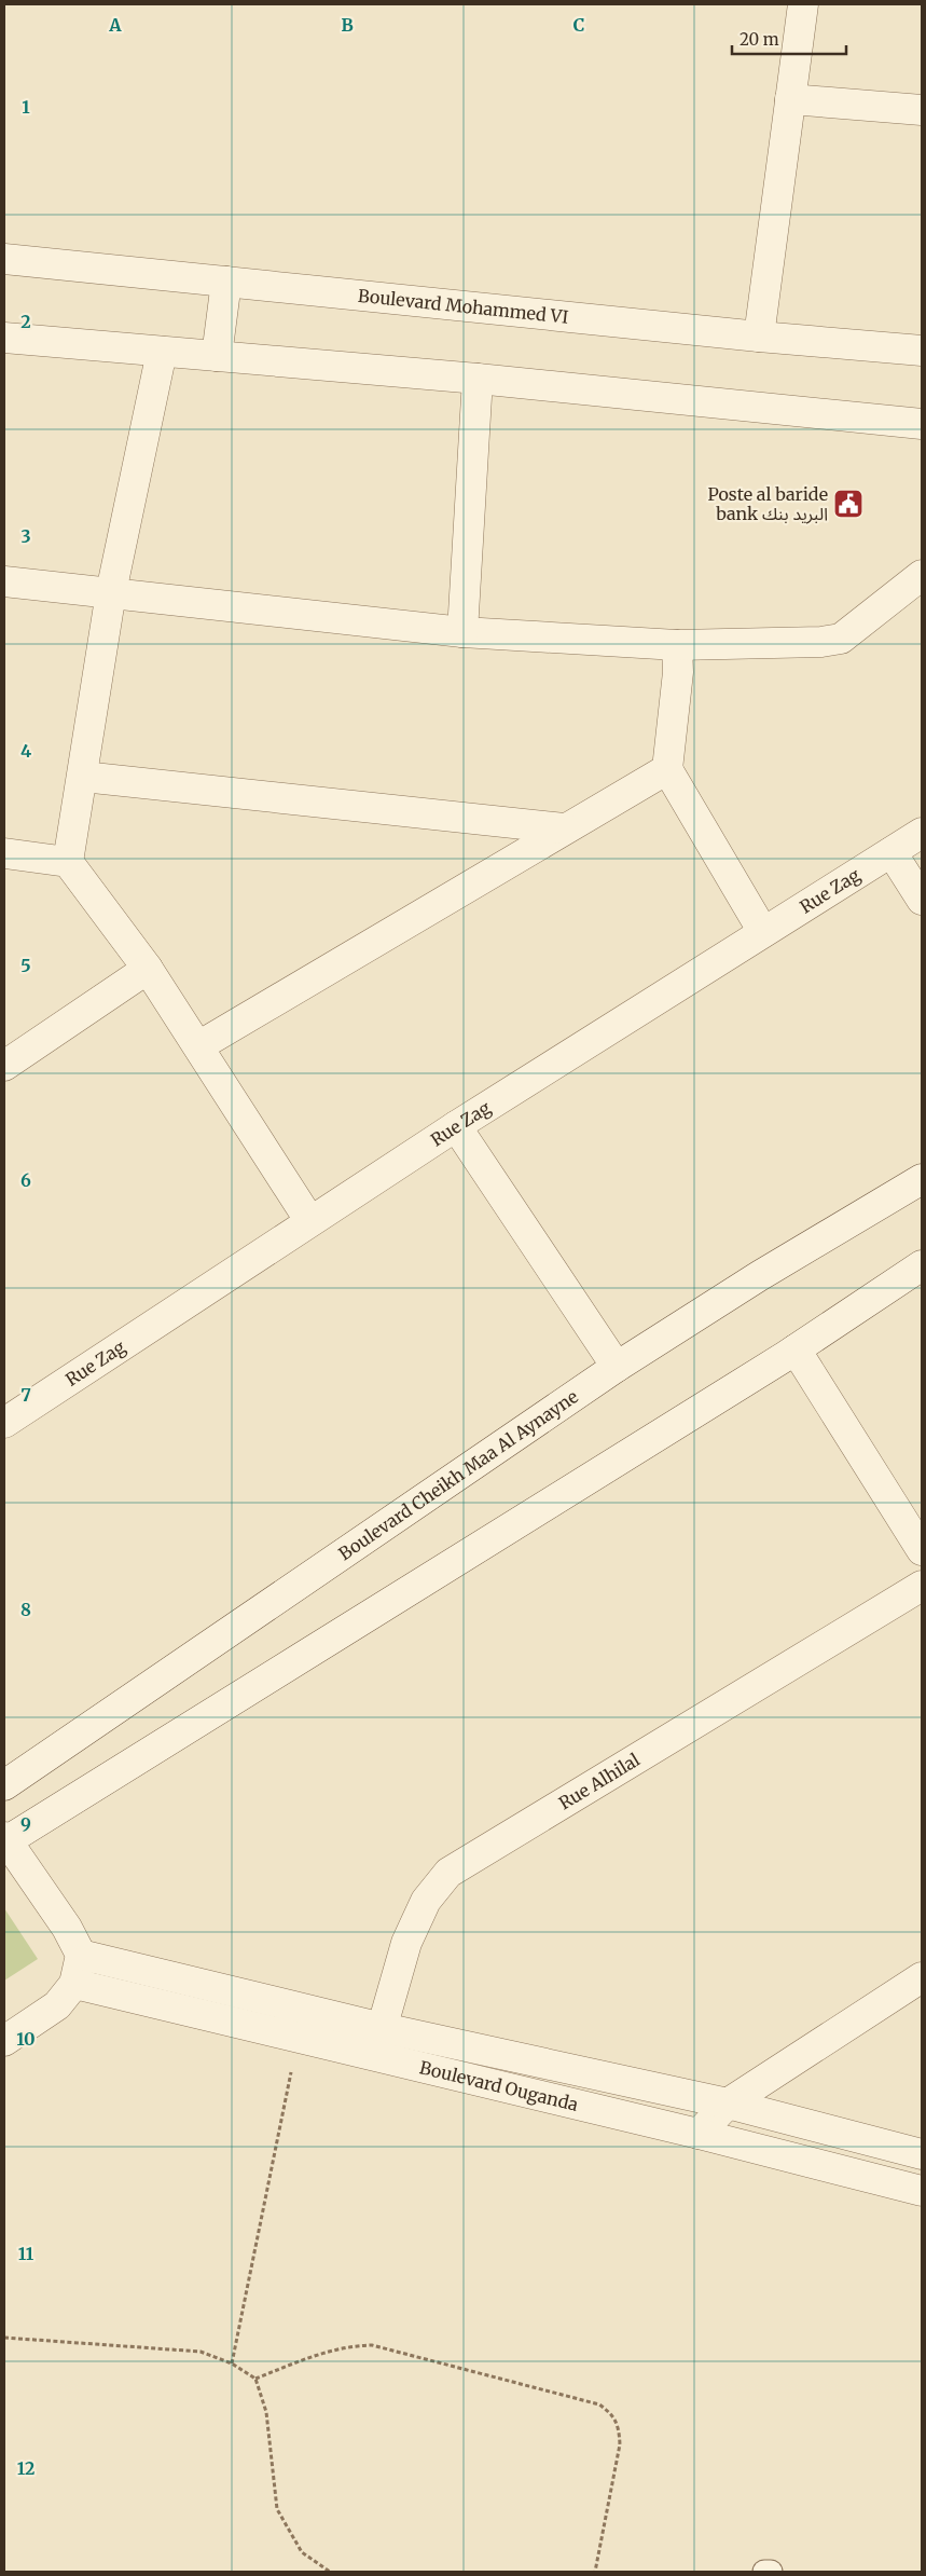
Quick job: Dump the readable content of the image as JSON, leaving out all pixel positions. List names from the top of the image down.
{
  "streets": {
    "street": [
      "Boulevard Mohammed VI",
      "Rue Zag",
      "Boulevard Cheikh Maa Al Aynayne",
      "Rue Alhilal",
      "Boulevard Ouganda"
    ]
  },
  "crossings": [
    ["Rue Alhilal", "Boulevard Ouganda"]
  ],
  "places": {
    "public building": ["Poste al baride bank البريد بنك"]
  },
  "scale_bar": "20 m",
  "grid": {
    "columns": ["A", "B", "C"],
    "rows": [
      "1",
      "2",
      "3",
      "4",
      "5",
      "6",
      "7",
      "8",
      "9",
      "10",
      "11",
      "12"
    ]
  }
}
